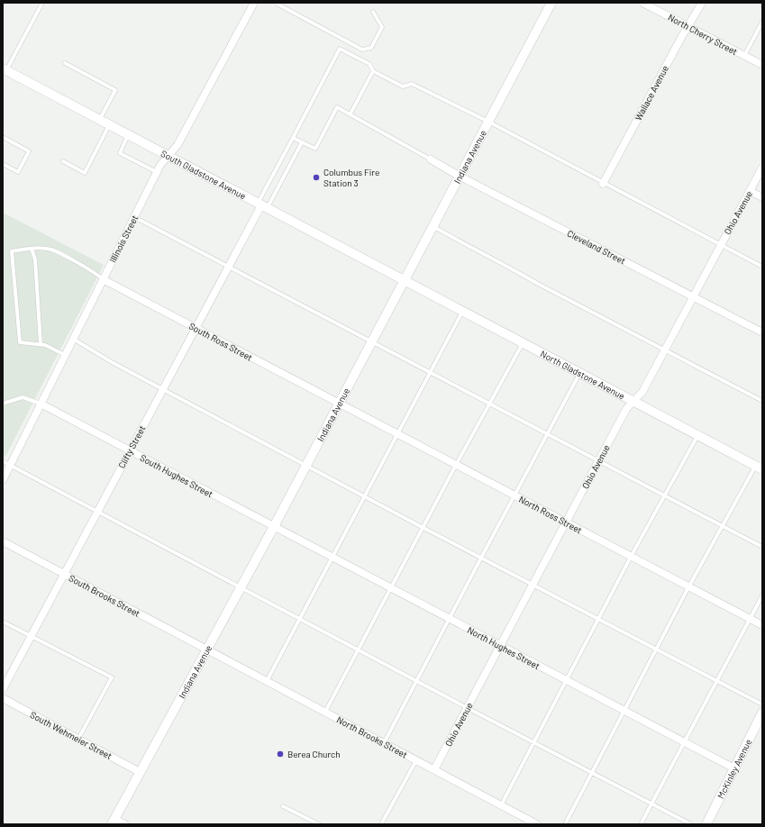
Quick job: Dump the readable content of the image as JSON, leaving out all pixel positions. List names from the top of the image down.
{
  "streets": {
    "street": [
      "North Cherry Street",
      "Wallace Avenue",
      "Indiana Avenue",
      "South Gladstone Avenue",
      "Ohio Avenue",
      "Illinois Street",
      "Cleveland Street",
      "South Ross Street",
      "North Gladstone Avenue",
      "Clifty Street",
      "South Hughes Street",
      "North Ross Street",
      "South Brooks Street",
      "North Hughes Street",
      "South Wehmeier Street",
      "North Brooks Street",
      "McKinley Avenue"
    ]
  },
  "crossings": [
    ["North Cherry Street", "Wallace Avenue"],
    ["Indiana Avenue", "South Gladstone Avenue"],
    ["Indiana Avenue", "Cleveland Street"],
    ["Indiana Avenue", "South Ross Street"],
    ["Indiana Avenue", "North Gladstone Avenue"],
    ["Indiana Avenue", "South Hughes Street"],
    ["Indiana Avenue", "North Ross Street"],
    ["Indiana Avenue", "South Brooks Street"],
    ["Indiana Avenue", "North Hughes Street"],
    ["Indiana Avenue", "South Wehmeier Street"],
    ["Indiana Avenue", "North Brooks Street"],
    ["South Gladstone Avenue", "Illinois Street"],
    ["South Gladstone Avenue", "North Gladstone Avenue"],
    ["South Gladstone Avenue", "Clifty Street"],
    ["Ohio Avenue", "Cleveland Street"],
    ["Ohio Avenue", "North Gladstone Avenue"],
    ["Ohio Avenue", "North Ross Street"],
    ["Ohio Avenue", "North Hughes Street"],
    ["Ohio Avenue", "North Brooks Street"],
    ["Illinois Street", "South Ross Street"],
    ["Illinois Street", "South Hughes Street"],
    ["South Ross Street", "Clifty Street"],
    ["South Ross Street", "North Ross Street"],
    ["Clifty Street", "South Hughes Street"],
    ["Clifty Street", "South Brooks Street"],
    ["South Hughes Street", "North Hughes Street"],
    ["South Brooks Street", "North Brooks Street"],
    ["North Hughes Street", "McKinley Avenue"]
  ],
  "places": ["Columbus Fire Station 3", "Berea Church"]
}
